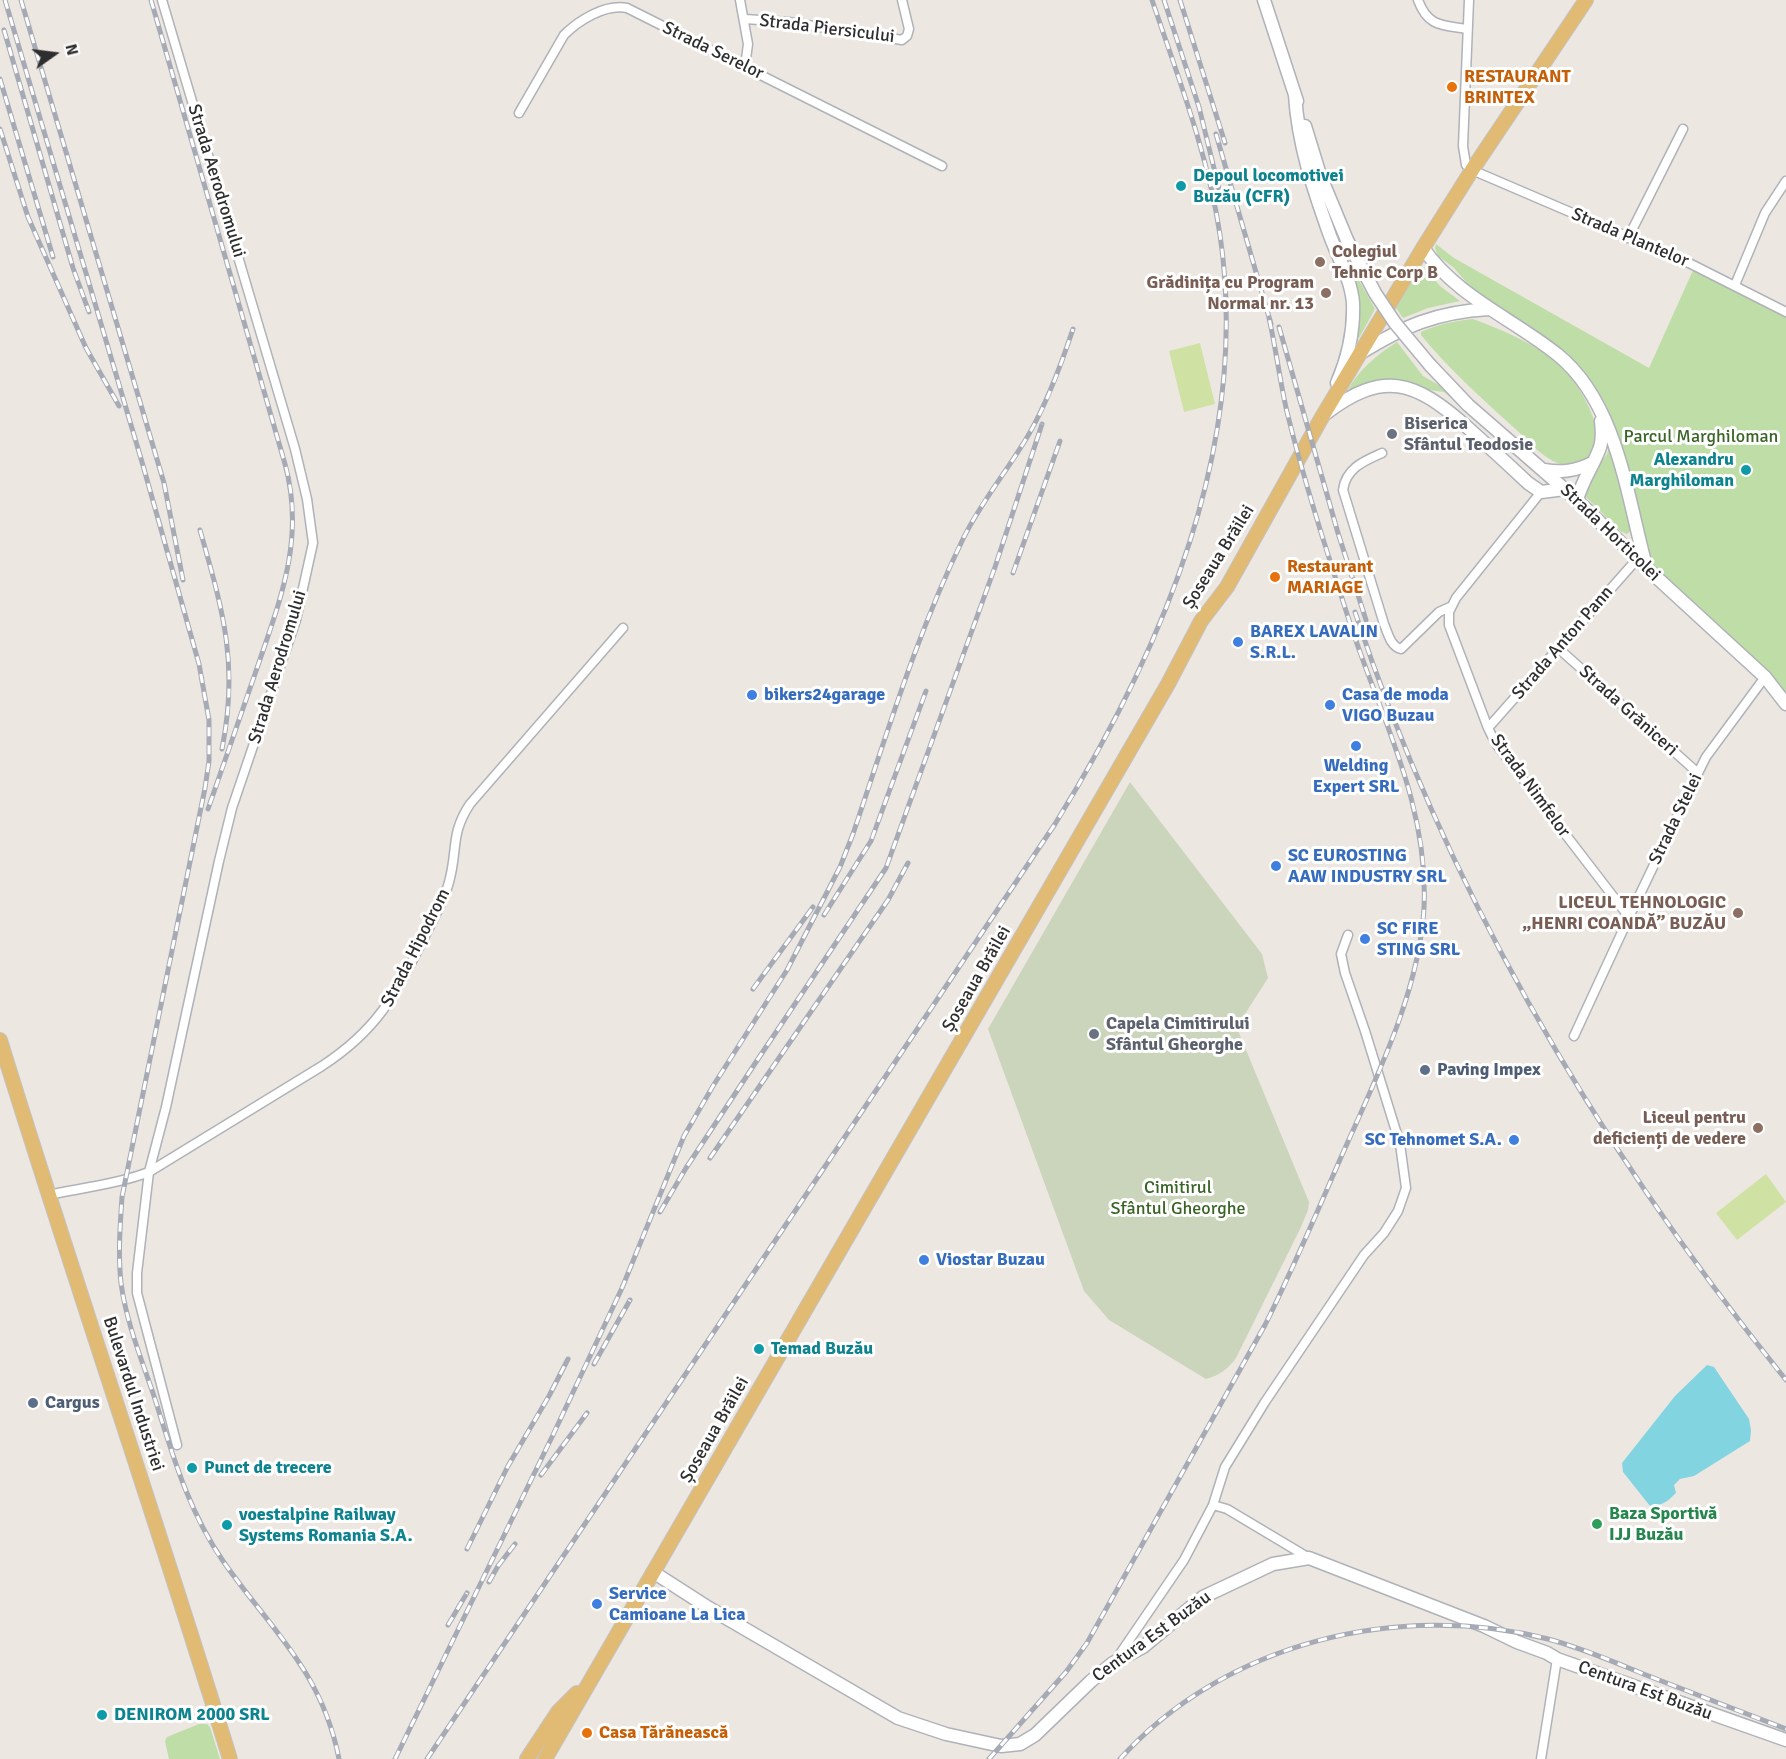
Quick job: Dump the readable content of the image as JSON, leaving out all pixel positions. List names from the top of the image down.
{
  "streets": {
    "main road": [
      "Strada Horticolei",
      "Șoseaua Brăilei",
      "Bulevardul Industriei",
      "Centura Est Buzău"
    ],
    "street": [
      "Strada Piersicului",
      "Strada Serelor",
      "Strada Aerodromului",
      "Strada Plantelor",
      "Strada Anton Pann",
      "Strada Grăniceri",
      "Strada Nimfelor",
      "Strada Stelei",
      "Strada Hipodrom"
    ]
  },
  "crossings": [
    ["Strada Piersicului", "Strada Serelor"],
    ["Strada Aerodromului", "Strada Hipodrom"],
    ["Strada Plantelor", "Șoseaua Brăilei"],
    ["Strada Horticolei", "Strada Anton Pann"],
    ["Strada Horticolei", "Strada Stelei"],
    ["Șoseaua Brăilei", "Centura Est Buzău"],
    ["Strada Anton Pann", "Strada Grăniceri"],
    ["Strada Anton Pann", "Strada Nimfelor"],
    ["Strada Grăniceri", "Strada Stelei"],
    ["Strada Nimfelor", "Strada Stelei"],
    ["Strada Hipodrom", "Bulevardul Industriei"]
  ],
  "parks": ["Parcul Marghiloman", "Cimitirul Sfântul Gheorghe"],
  "places": [
    "RESTAURANT BRINTEX",
    "Depoul locomotivei Buzău (CFR)",
    "Colegiul Tehnic Corp B",
    "Grădinița cu Program Normal nr. 13",
    "Biserica Sfântul Teodosie",
    "Alexandru Marghiloman",
    "Restaurant MARIAGE",
    "BAREX LAVALIN S.R.L.",
    "bikers24garage",
    "Casa de moda VIGO Buzau",
    "Welding Expert SRL",
    "SC EUROSTING AAW INDUSTRY SRL",
    "LICEUL TEHNOLOGIC „HENRI COANDĂ” BUZĂU",
    "SC FIRE STING SRL",
    "Capela Cimitirului Sfântul Gheorghe",
    "Paving Impex",
    "Liceul pentru deficienți de vedere",
    "SC Tehnomet S.A.",
    "Viostar Buzau",
    "Temad Buzău",
    "Cargus",
    "Punct de trecere",
    "Baza Sportivă IJJ Buzău",
    "voestalpine Railway Systems Romania S.A.",
    "Service Camioane La Lica",
    "DENIROM 2000 SRL",
    "Casa Tărănească"
  ],
  "north": "right"
}
